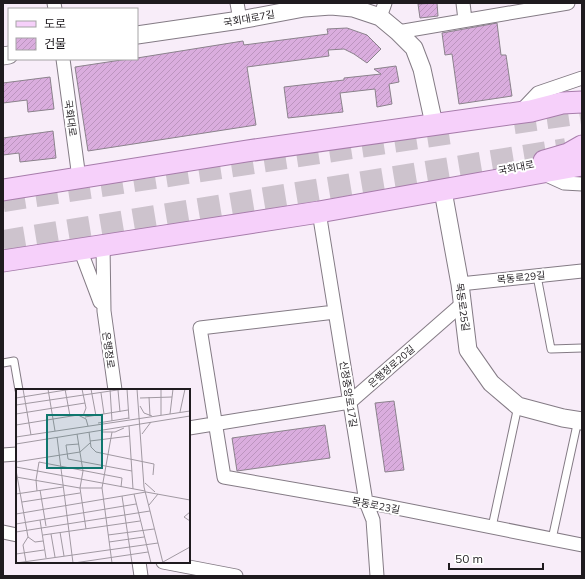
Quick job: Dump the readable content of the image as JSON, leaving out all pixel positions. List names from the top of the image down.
{
  "streets": {
    "main road": ["국회대로"],
    "street": [
      "국회대로7길",
      "목동로29길",
      "목동로25길",
      "은행정로",
      "은행정로20길",
      "신정중앙로17길",
      "목동로23길"
    ]
  },
  "crossings": [
    ["국회대로", "목동로25길"],
    ["목동로29길", "목동로25길"],
    ["목동로25길", "은행정로20길"],
    ["목동로25길", "목동로23길"],
    ["은행정로20길", "신정중앙로17길"],
    ["신정중앙로17길", "목동로23길"]
  ],
  "legend": ["도로", "건물"],
  "scale_bar": "50 m"
}
